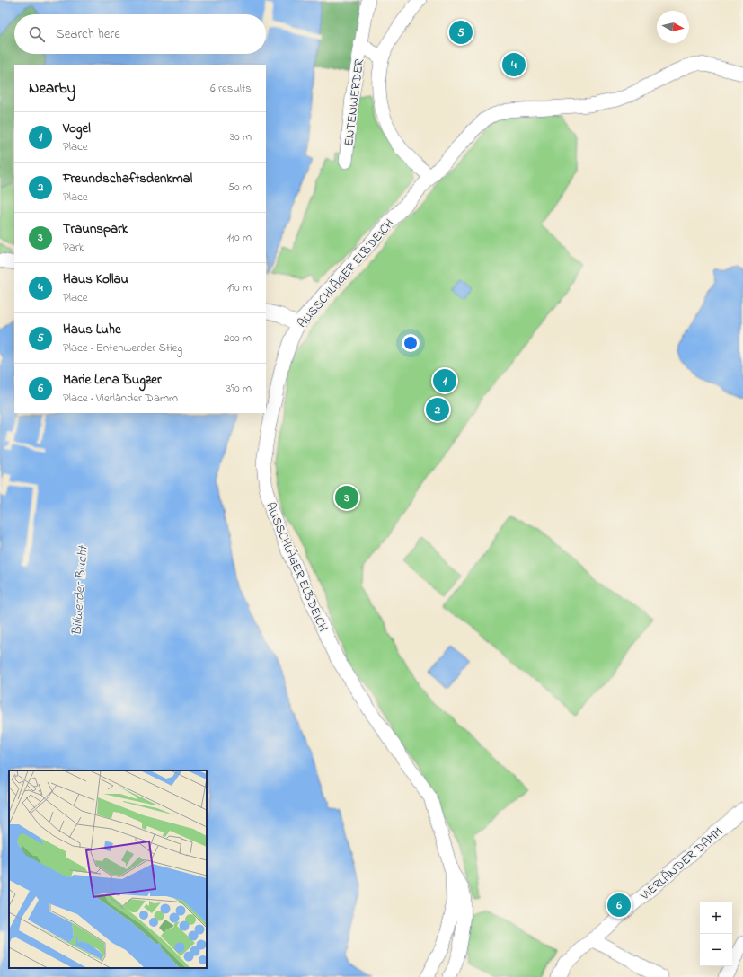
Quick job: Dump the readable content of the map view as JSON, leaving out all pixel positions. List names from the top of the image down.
{
  "streets": {
    "street": ["ENTENWERDER", "AUSSCHLÄGER ELBDEICH", "VIERLÄNDER DAMM"]
  },
  "water": ["Billwerder Bucht"],
  "north": "right",
  "page": {
    "search": "Search here",
    "pins": [
      "5",
      "4",
      "1",
      "2",
      "3",
      "6"
    ],
    "heading": ["Nearby", "6 results"],
    "list": [
      {
        "mark": "1",
        "name": "Vogel",
        "note": "Place",
        "value": "30 m"
      },
      {
        "mark": "2",
        "name": "Freundschaftsdenkmal",
        "note": "Place",
        "value": "50 m"
      },
      {
        "mark": "3",
        "name": "Traunspark",
        "note": "Park",
        "value": "110 m"
      },
      {
        "mark": "4",
        "name": "Haus Kollau",
        "note": "Place",
        "value": "190 m"
      },
      {
        "mark": "5",
        "name": "Haus Luhe",
        "note": "Place · Entenwerder Stieg",
        "value": "200 m"
      },
      {
        "mark": "6",
        "name": "Marie Lena Bugzer",
        "note": "Place · Vierländer Damm",
        "value": "390 m"
      }
    ],
    "map_buttons": ["+", "−"]
  }
}
